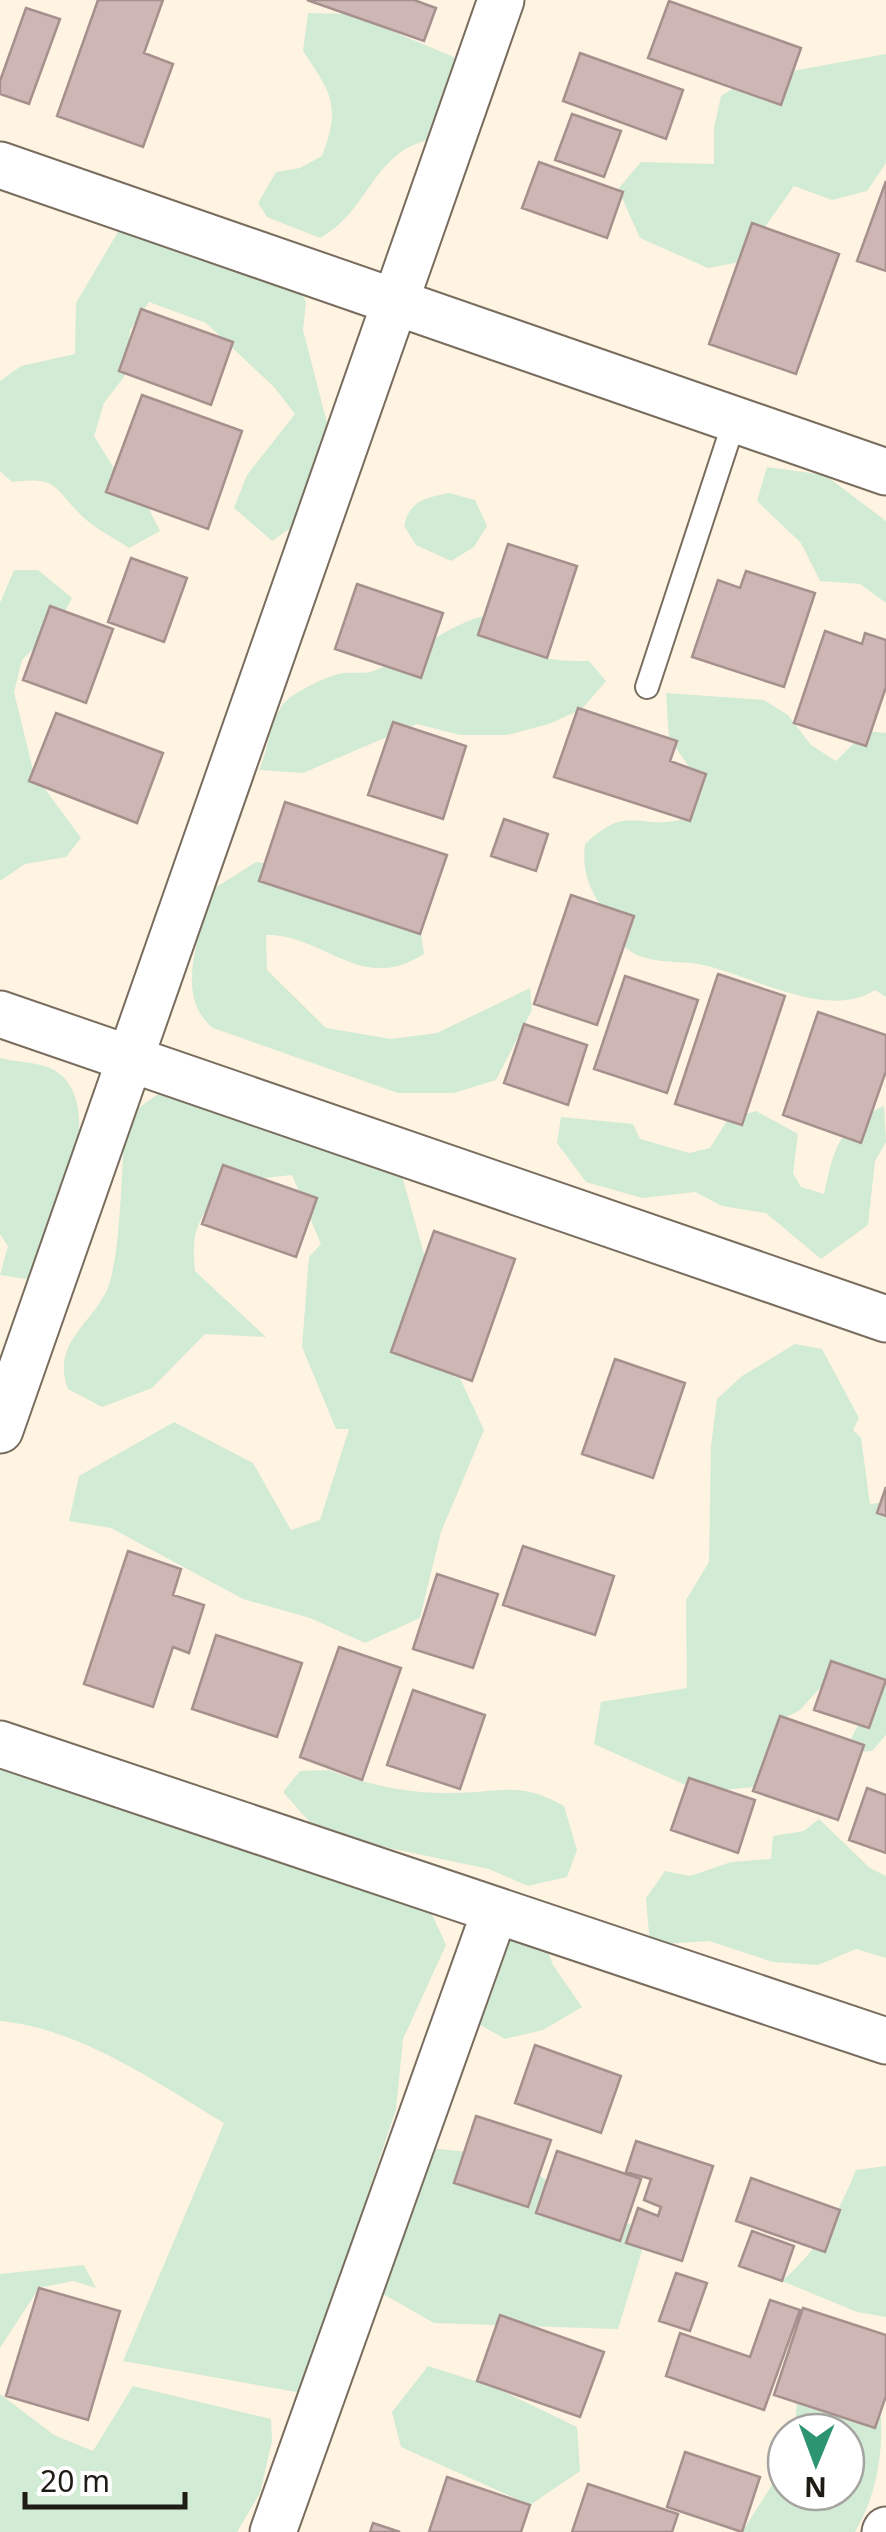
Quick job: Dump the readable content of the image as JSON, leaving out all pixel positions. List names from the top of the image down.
{
  "scale_bar": "20 m",
  "north": "bottom"
}
